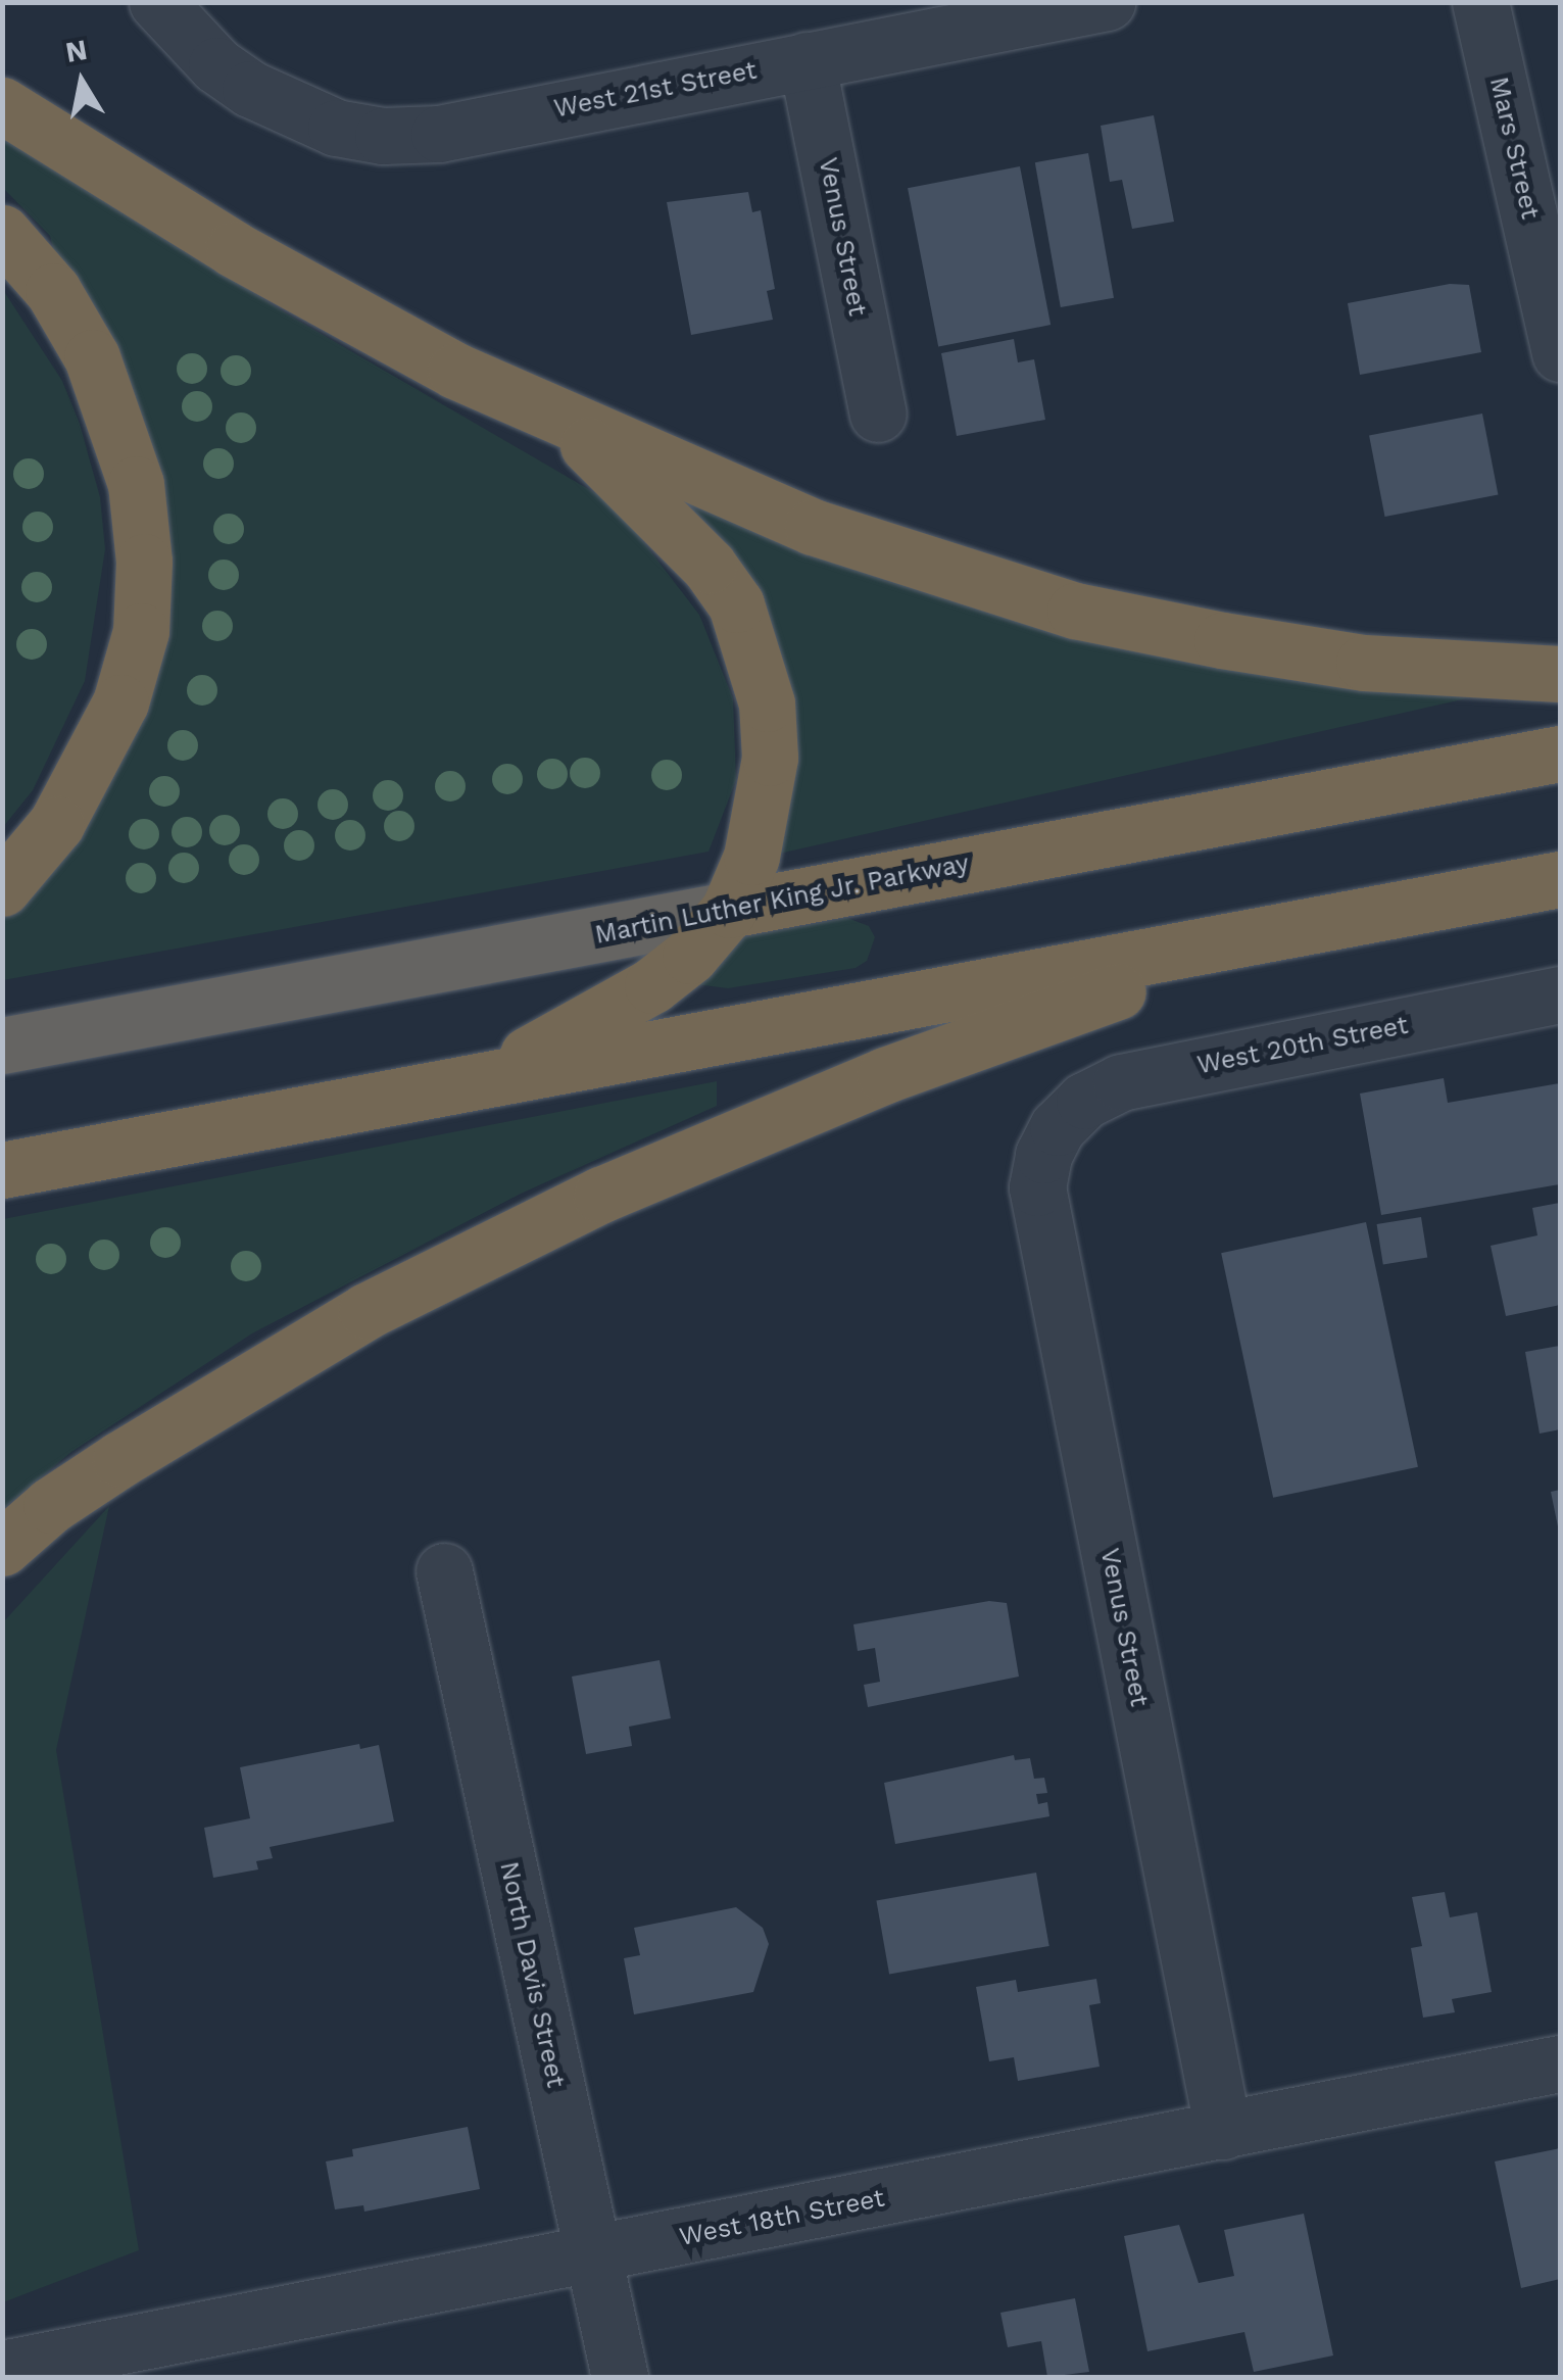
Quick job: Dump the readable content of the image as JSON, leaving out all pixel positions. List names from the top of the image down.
{
  "streets": {
    "highway": ["Martin Luther King Jr. Parkway"],
    "street": [
      "West 21st Street",
      "Mars Street",
      "Venus Street",
      "West 20th Street",
      "North Davis Street",
      "West 18th Street"
    ]
  },
  "crossings": [
    ["West 21st Street", "Venus Street"],
    ["Venus Street", "West 20th Street"],
    ["Venus Street", "West 18th Street"],
    ["North Davis Street", "West 18th Street"]
  ],
  "north": "top"
}
